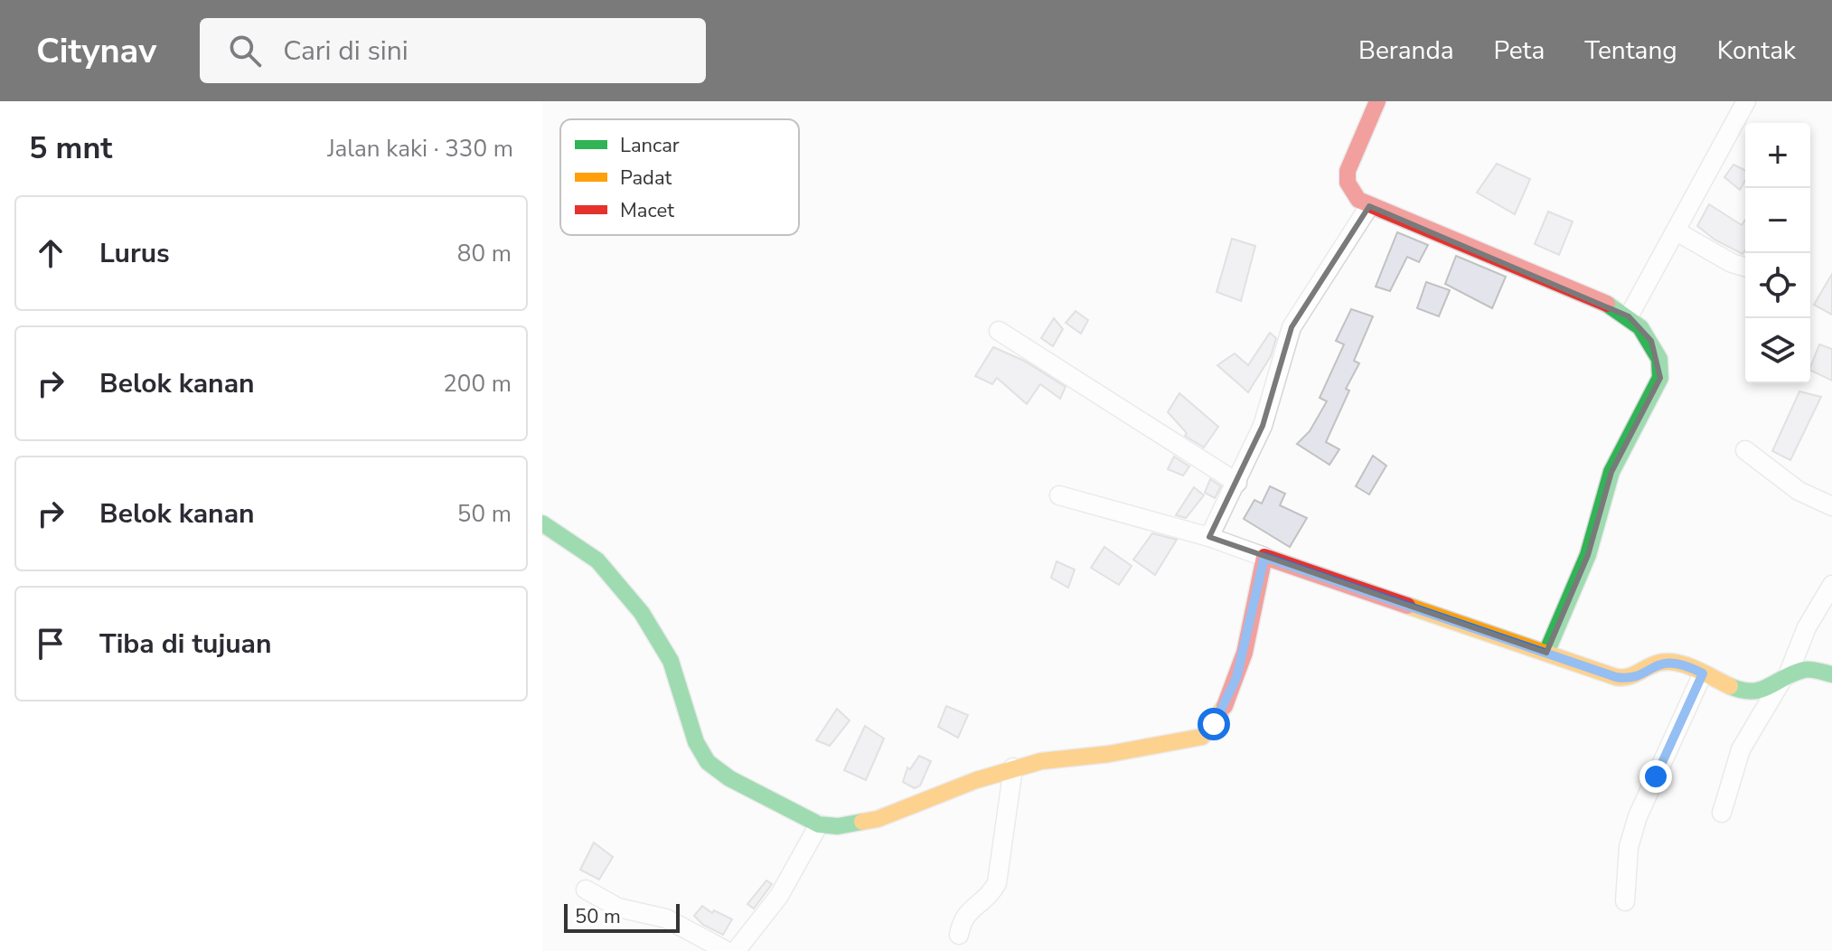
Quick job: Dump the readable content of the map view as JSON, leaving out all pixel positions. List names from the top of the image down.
{
  "legend": ["Lancar", "Padat", "Macet"],
  "scale_bar": "50 m",
  "page": {
    "header": "Citynav",
    "search": "Cari di sini",
    "nav": [
      "Beranda",
      "Peta",
      "Tentang",
      "Kontak"
    ],
    "heading": ["5 mnt", "Jalan kaki · 330 m"],
    "map_buttons": ["+", "−"],
    "list": [
      ["Lurus", "80 m"],
      ["Belok kanan", "200 m"],
      ["Belok kanan", "50 m"],
      "Tiba di tujuan"
    ],
    "scale": "50 m"
  }
}
